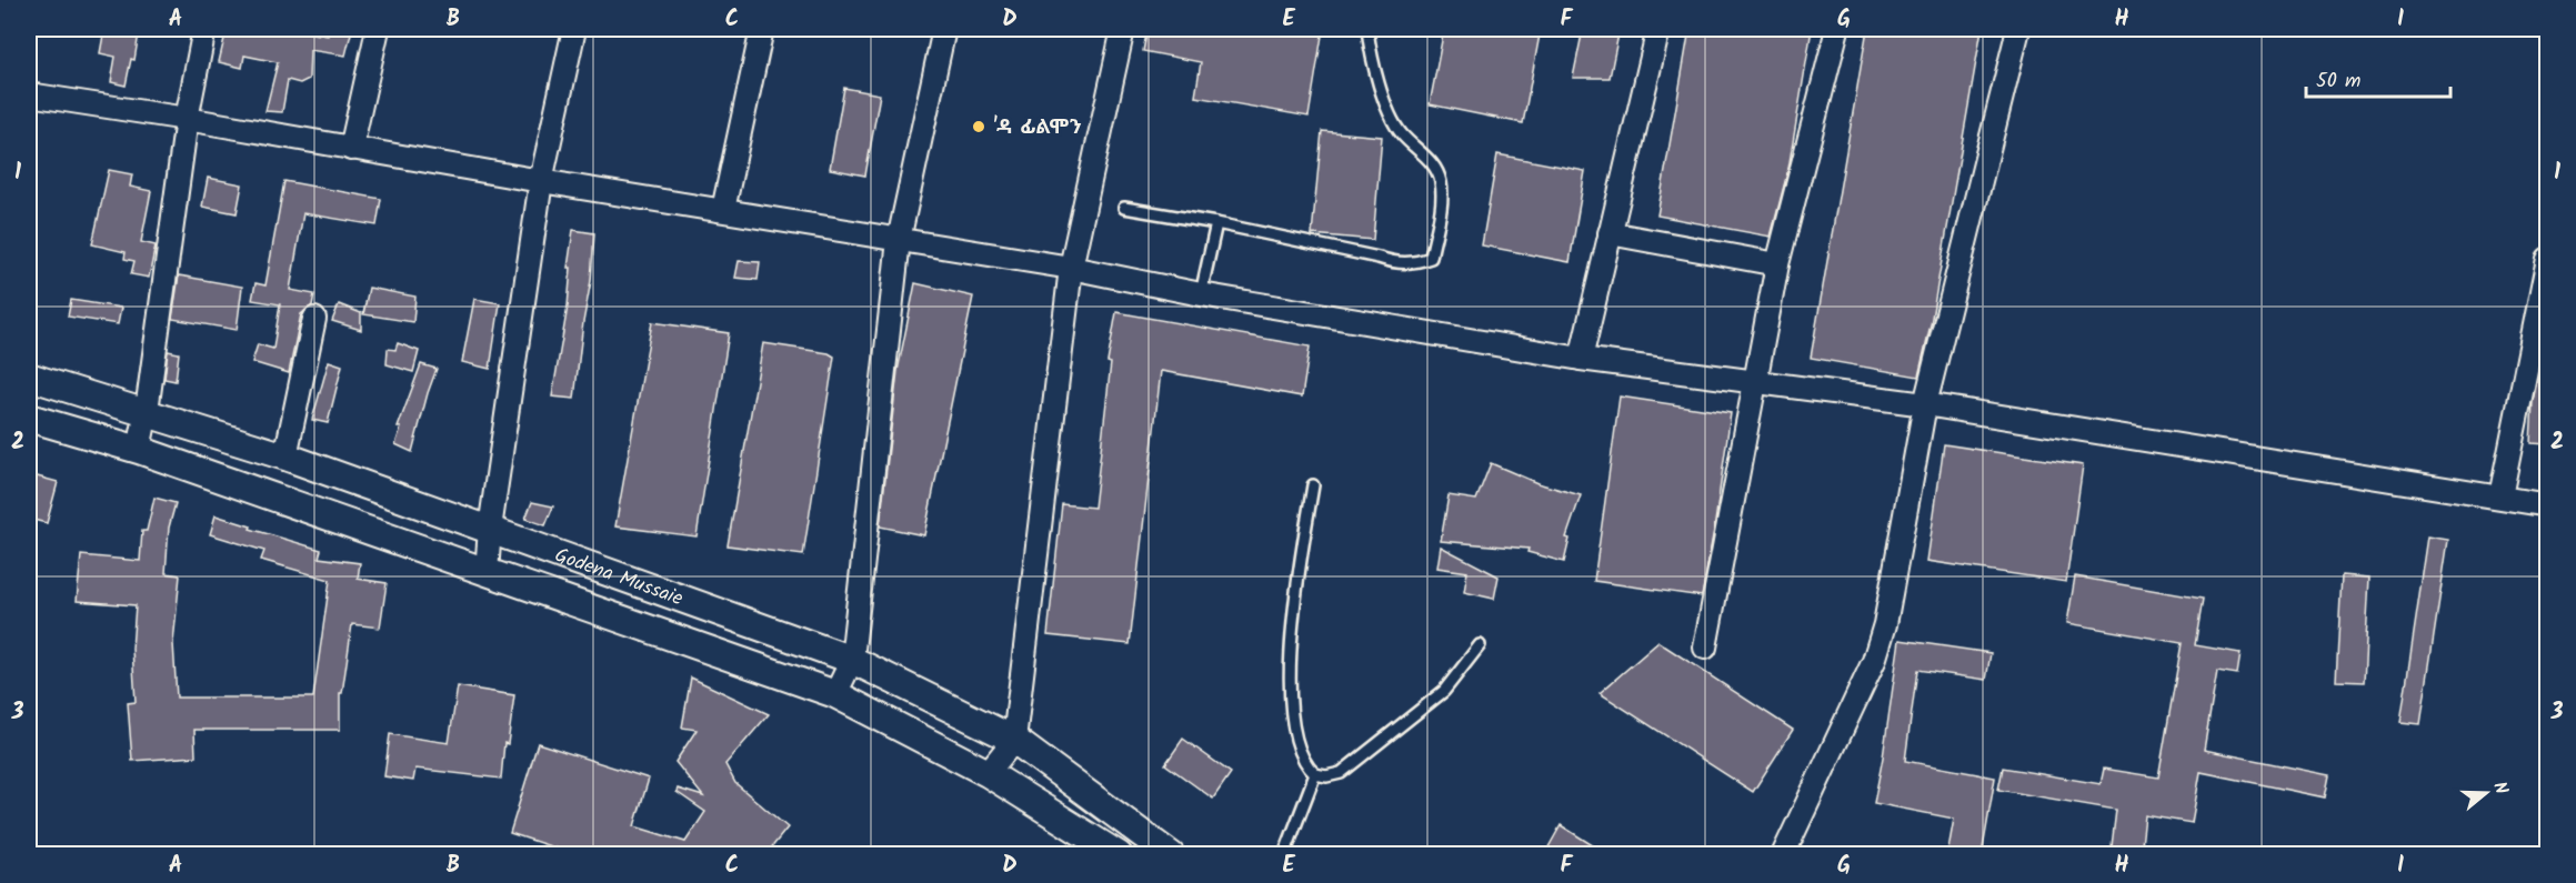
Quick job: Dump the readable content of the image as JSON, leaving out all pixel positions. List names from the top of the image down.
{
  "streets": {
    "street": ["Godena Mussaie"]
  },
  "places": ["'ዳ ፊልሞን"],
  "scale_bar": "50 m",
  "north": "right",
  "grid": {
    "columns": [
      "A",
      "B",
      "C",
      "D",
      "E",
      "F",
      "G",
      "H",
      "I"
    ],
    "rows": ["1", "2", "3"]
  }
}
